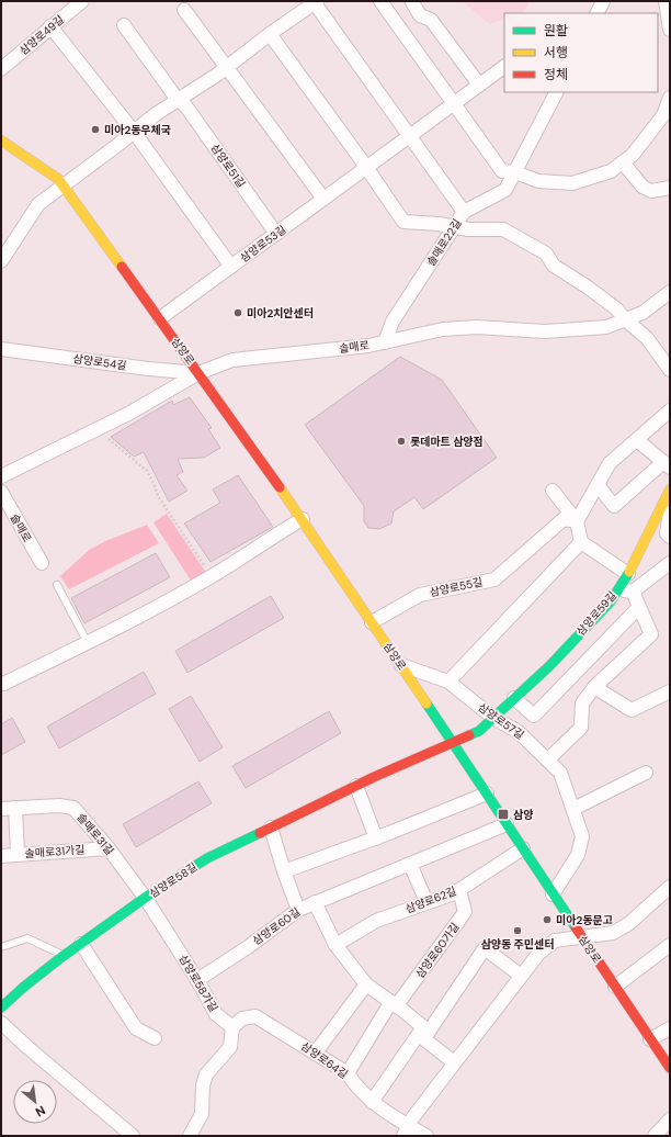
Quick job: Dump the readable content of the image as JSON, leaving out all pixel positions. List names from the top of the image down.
{
  "streets": {
    "main road": ["삼양로", "삼양로59길", "삼양로58길"],
    "street": [
      "삼양로49길",
      "삼양로51길",
      "솔매로22길",
      "삼양로53길",
      "솔매로",
      "삼양로54길",
      "삼양로55길",
      "삼양로57길",
      "솔매로31길",
      "솔매로31가길",
      "삼양로62길",
      "삼양로60길",
      "삼양로60가길",
      "삼양로58가길",
      "삼양로64길"
    ]
  },
  "crossings": [
    ["삼양로51길", "삼양로53길"],
    ["솔매로22길", "솔매로"],
    ["삼양로53길", "삼양로"],
    ["솔매로", "삼양로"],
    ["솔매로", "삼양로54길"],
    ["삼양로", "삼양로54길"],
    ["삼양로", "삼양로55길"],
    ["삼양로", "삼양로59길"],
    ["삼양로", "삼양로57길"],
    ["삼양로", "삼양로58길"],
    ["삼양로", "삼양로62길"],
    ["삼양로", "삼양로60길"],
    ["삼양로59길", "삼양로57길"],
    ["삼양로59길", "삼양로58길"],
    ["솔매로31길", "솔매로31가길"],
    ["솔매로31길", "삼양로58길"],
    ["솔매로31길", "삼양로58가길"],
    ["삼양로58길", "삼양로58가길"],
    ["삼양로62길", "삼양로60가길"],
    ["삼양로60길", "삼양로58가길"],
    ["삼양로60가길", "삼양로64길"],
    ["삼양로58가길", "삼양로64길"]
  ],
  "places": {
    "other": [
      "미아2동우체국",
      "미아2치안센터",
      "롯데마트 삼양점",
      "미아2동문고",
      "삼양동 주민센터"
    ],
    "transit": ["삼양"]
  },
  "legend": ["원활", "서행", "정체"],
  "north": "bottom right"
}
